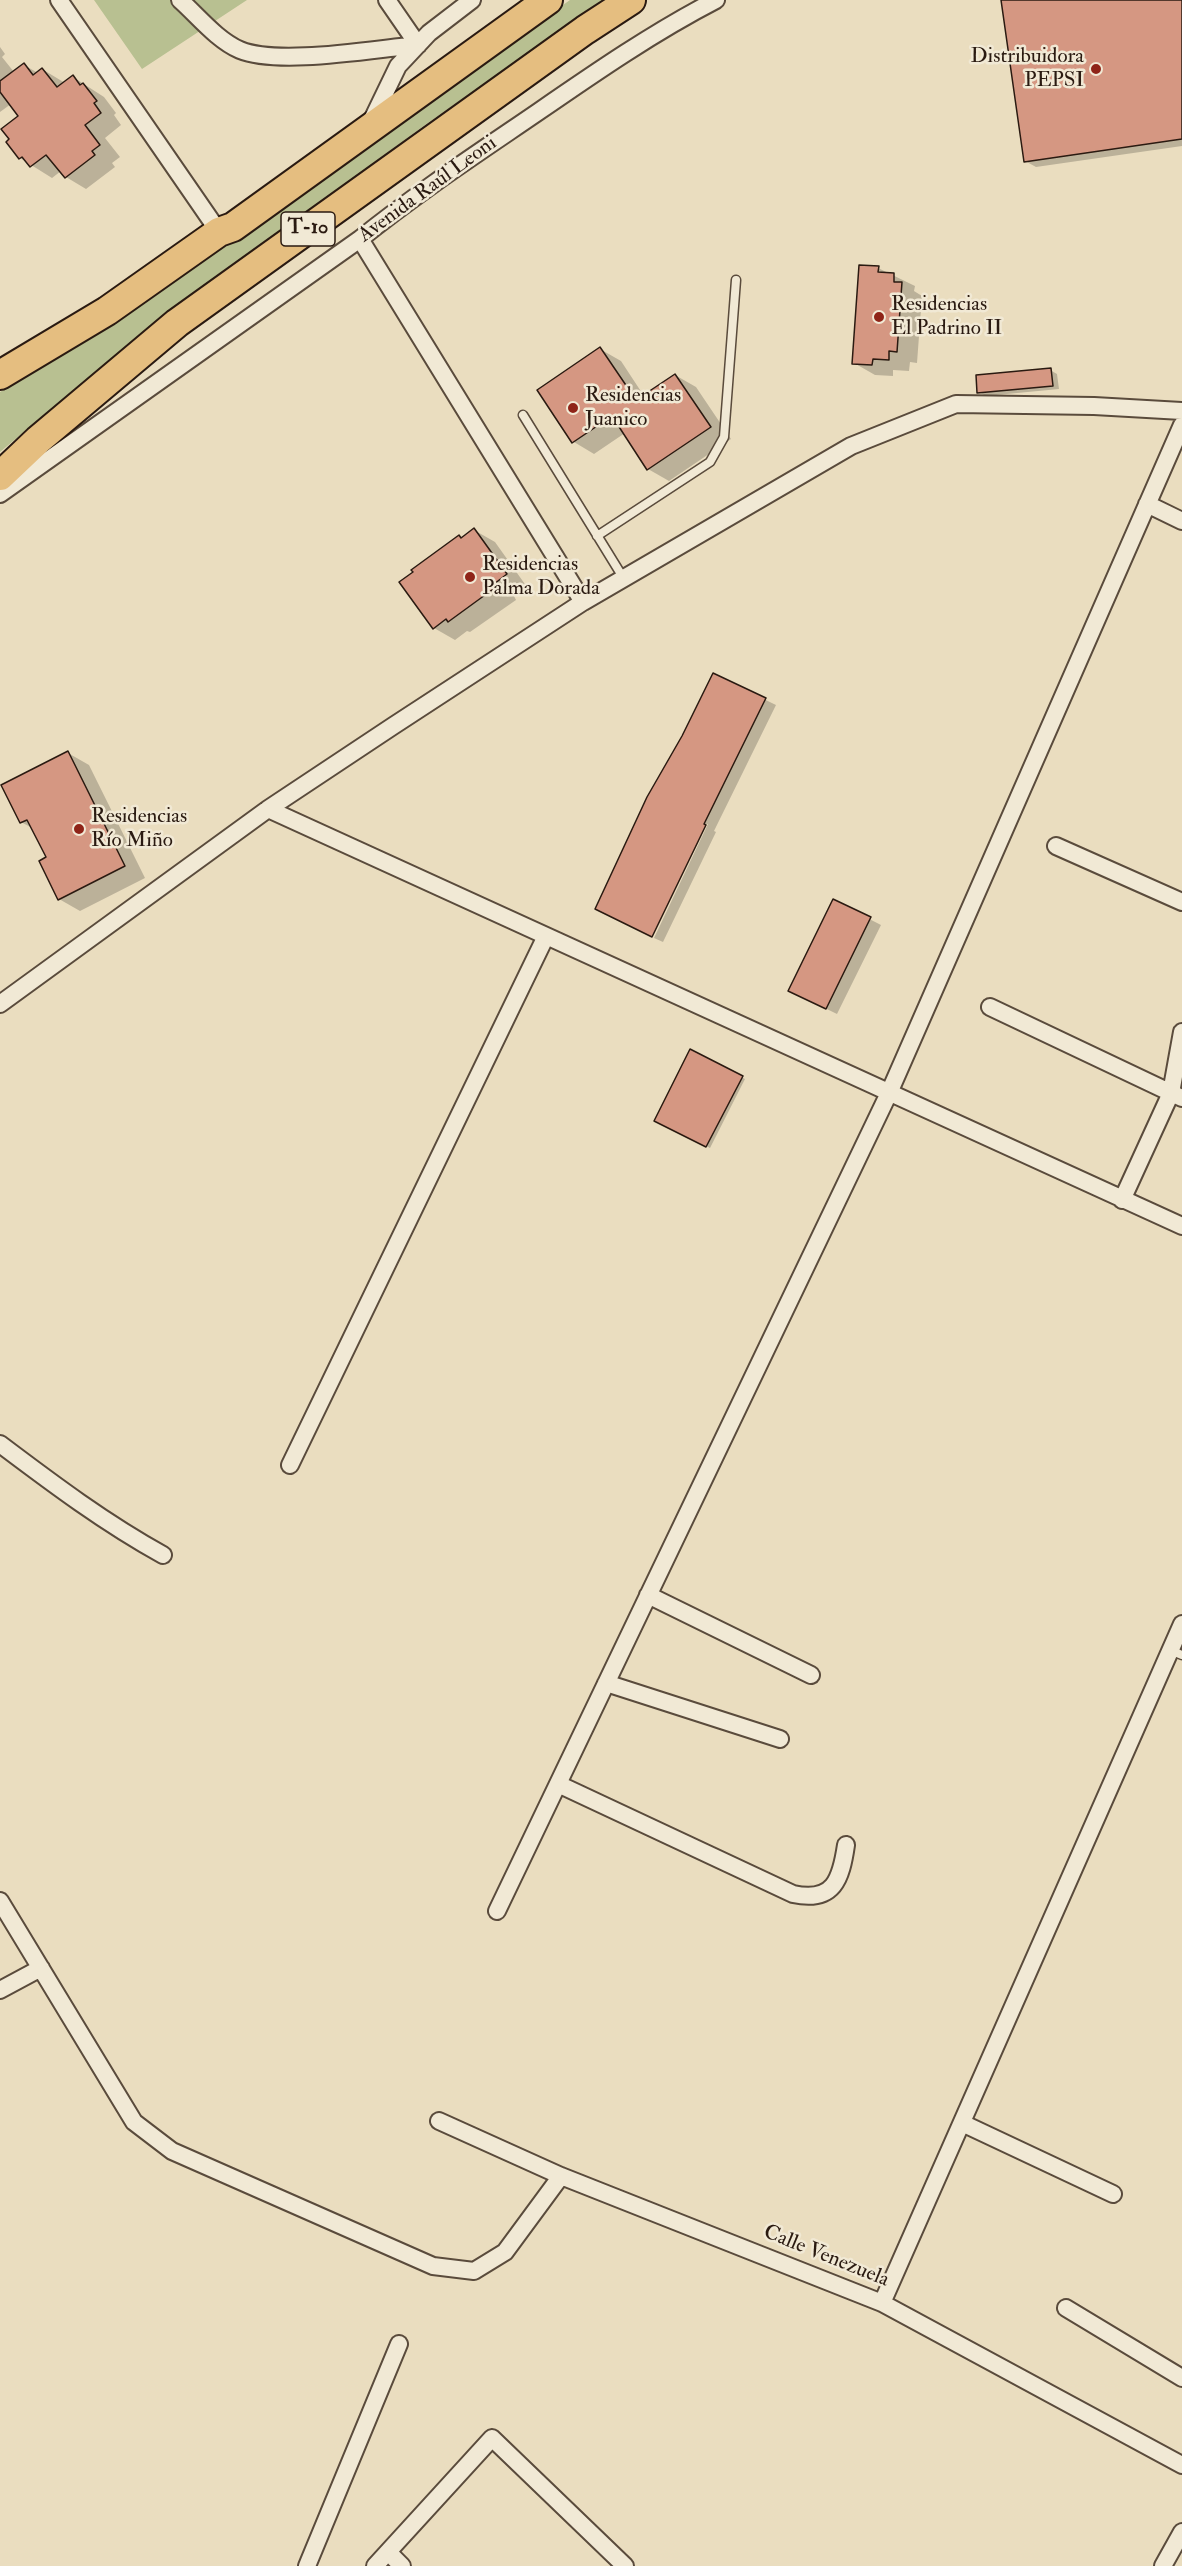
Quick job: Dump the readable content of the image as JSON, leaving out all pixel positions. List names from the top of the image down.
{
  "streets": {
    "highway": ["Avenida Raúl Leoni", "T-10"],
    "street": ["Calle Venezuela"]
  },
  "places": [
    "Distribuidora PEPSI",
    "Residencias El Padrino II",
    "Residencias Juanico",
    "Residencias Palma Dorada",
    "Residencias Río Miño"
  ]
}
